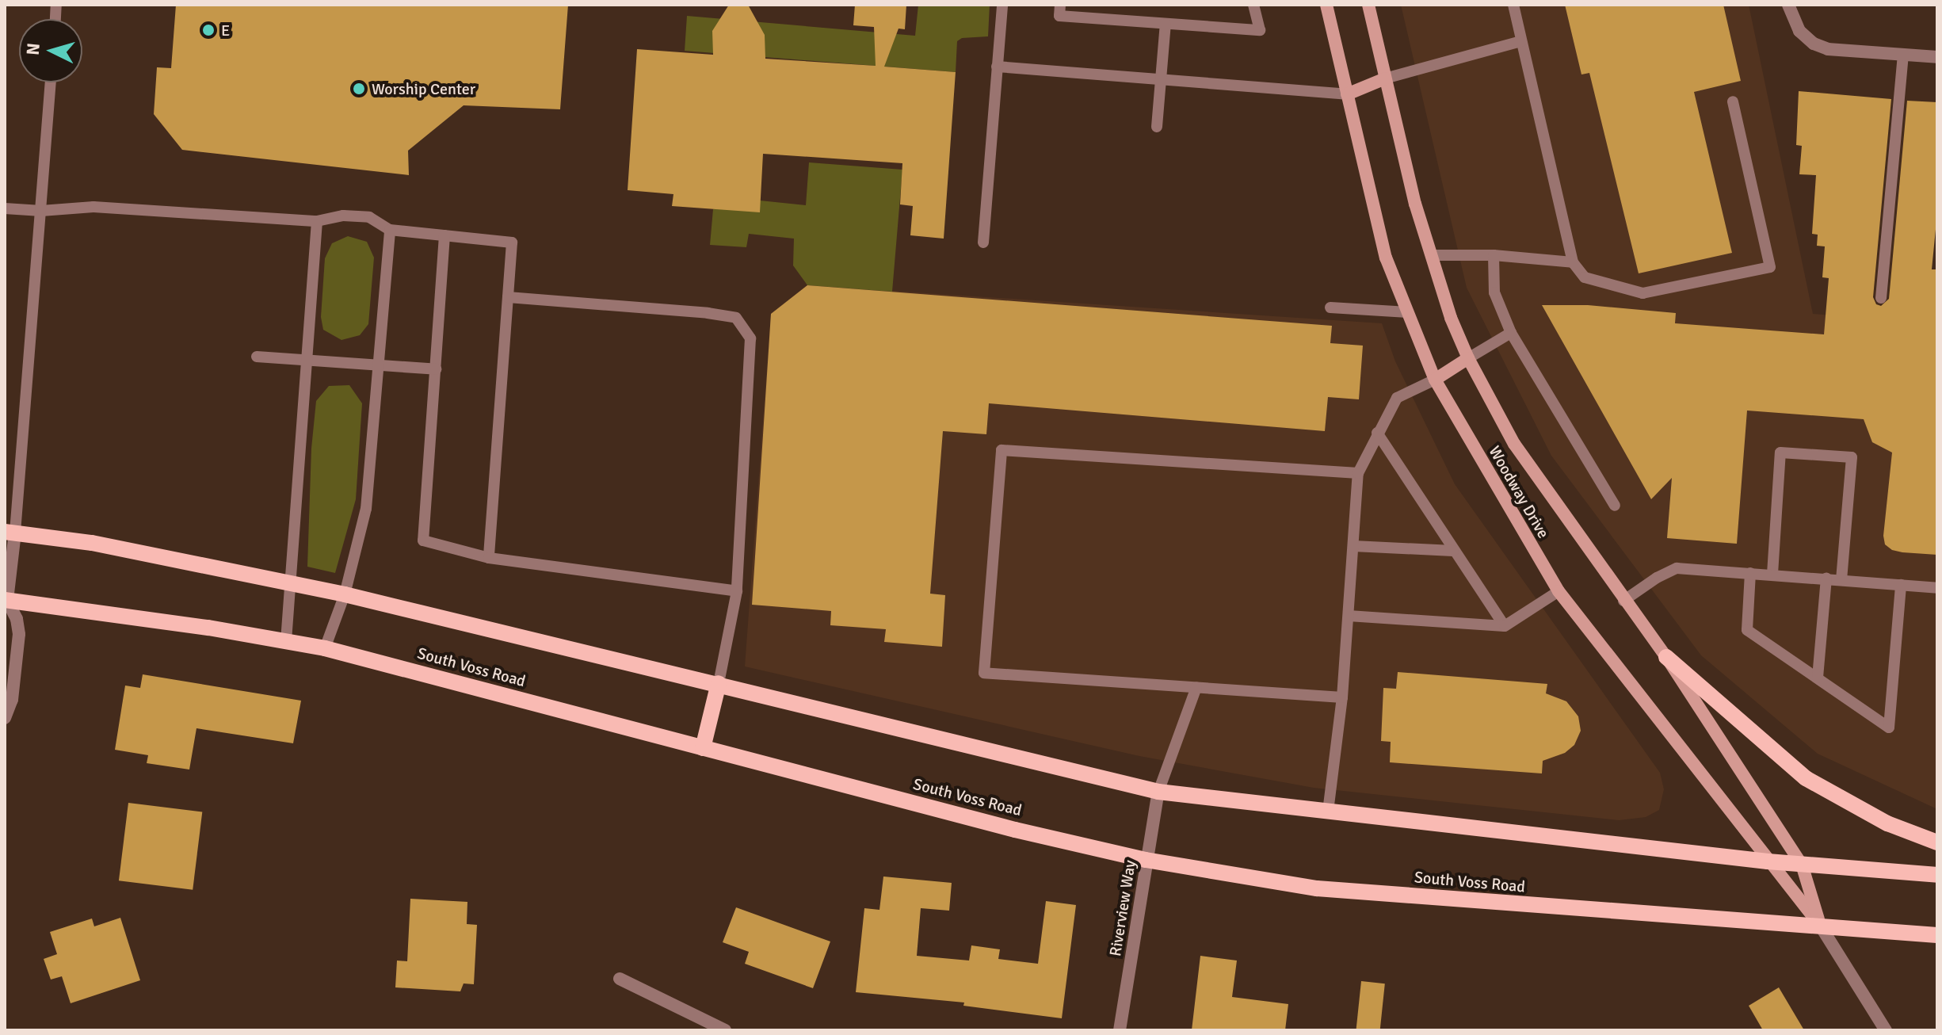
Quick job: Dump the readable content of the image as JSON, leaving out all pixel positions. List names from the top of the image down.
{
  "streets": {
    "main road": ["Woodway Drive", "South Voss Road"],
    "street": ["Riverview Way"]
  },
  "crossings": [
    ["Woodway Drive", "South Voss Road"],
    ["South Voss Road", "Riverview Way"]
  ],
  "places": ["E", "Worship Center"],
  "north": "left"
}
